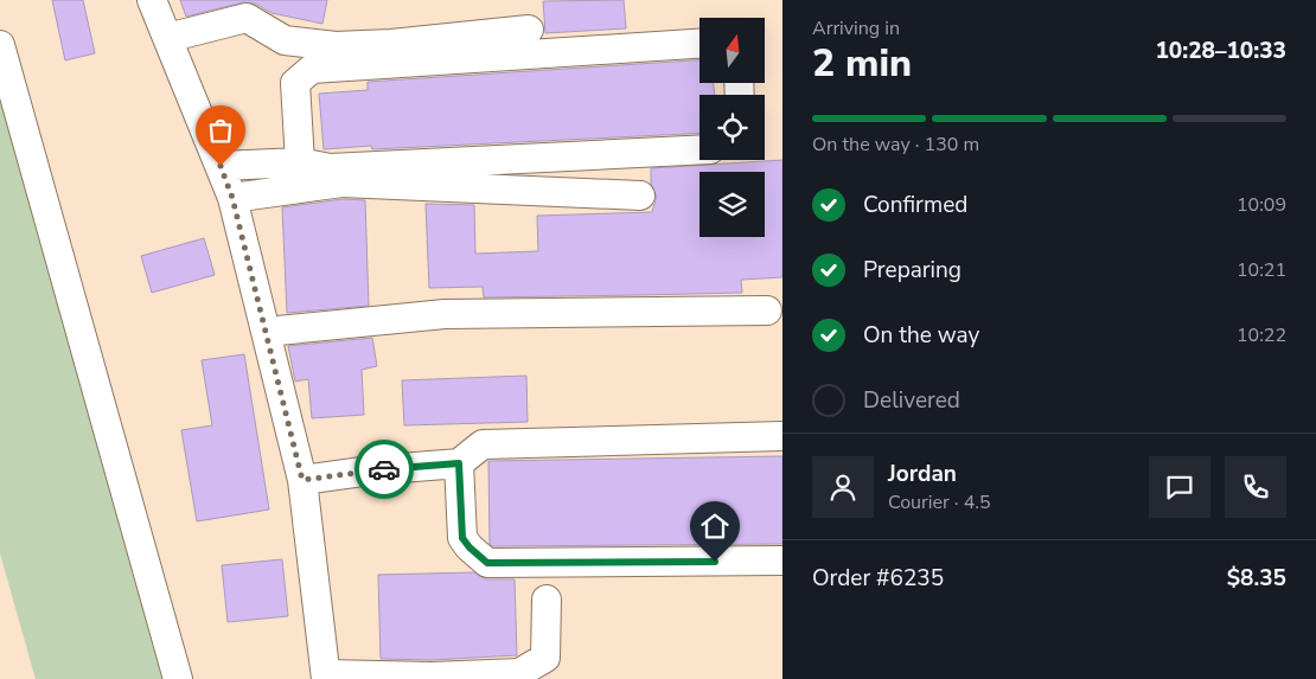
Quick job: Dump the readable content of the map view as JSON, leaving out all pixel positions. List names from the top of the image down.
{
  "north": "top",
  "page": {
    "heading": ["2 min", "Arriving in", "10:28–10:33"],
    "panel": [
      "Jordan",
      "Courier · 4.5",
      "Order #6235",
      "$8.35"
    ],
    "bar": "On the way · 130 m",
    "list": [
      ["Confirmed", "10:09"],
      ["Preparing", "10:21"],
      ["On the way", "10:22"],
      "Delivered"
    ]
  }
}
